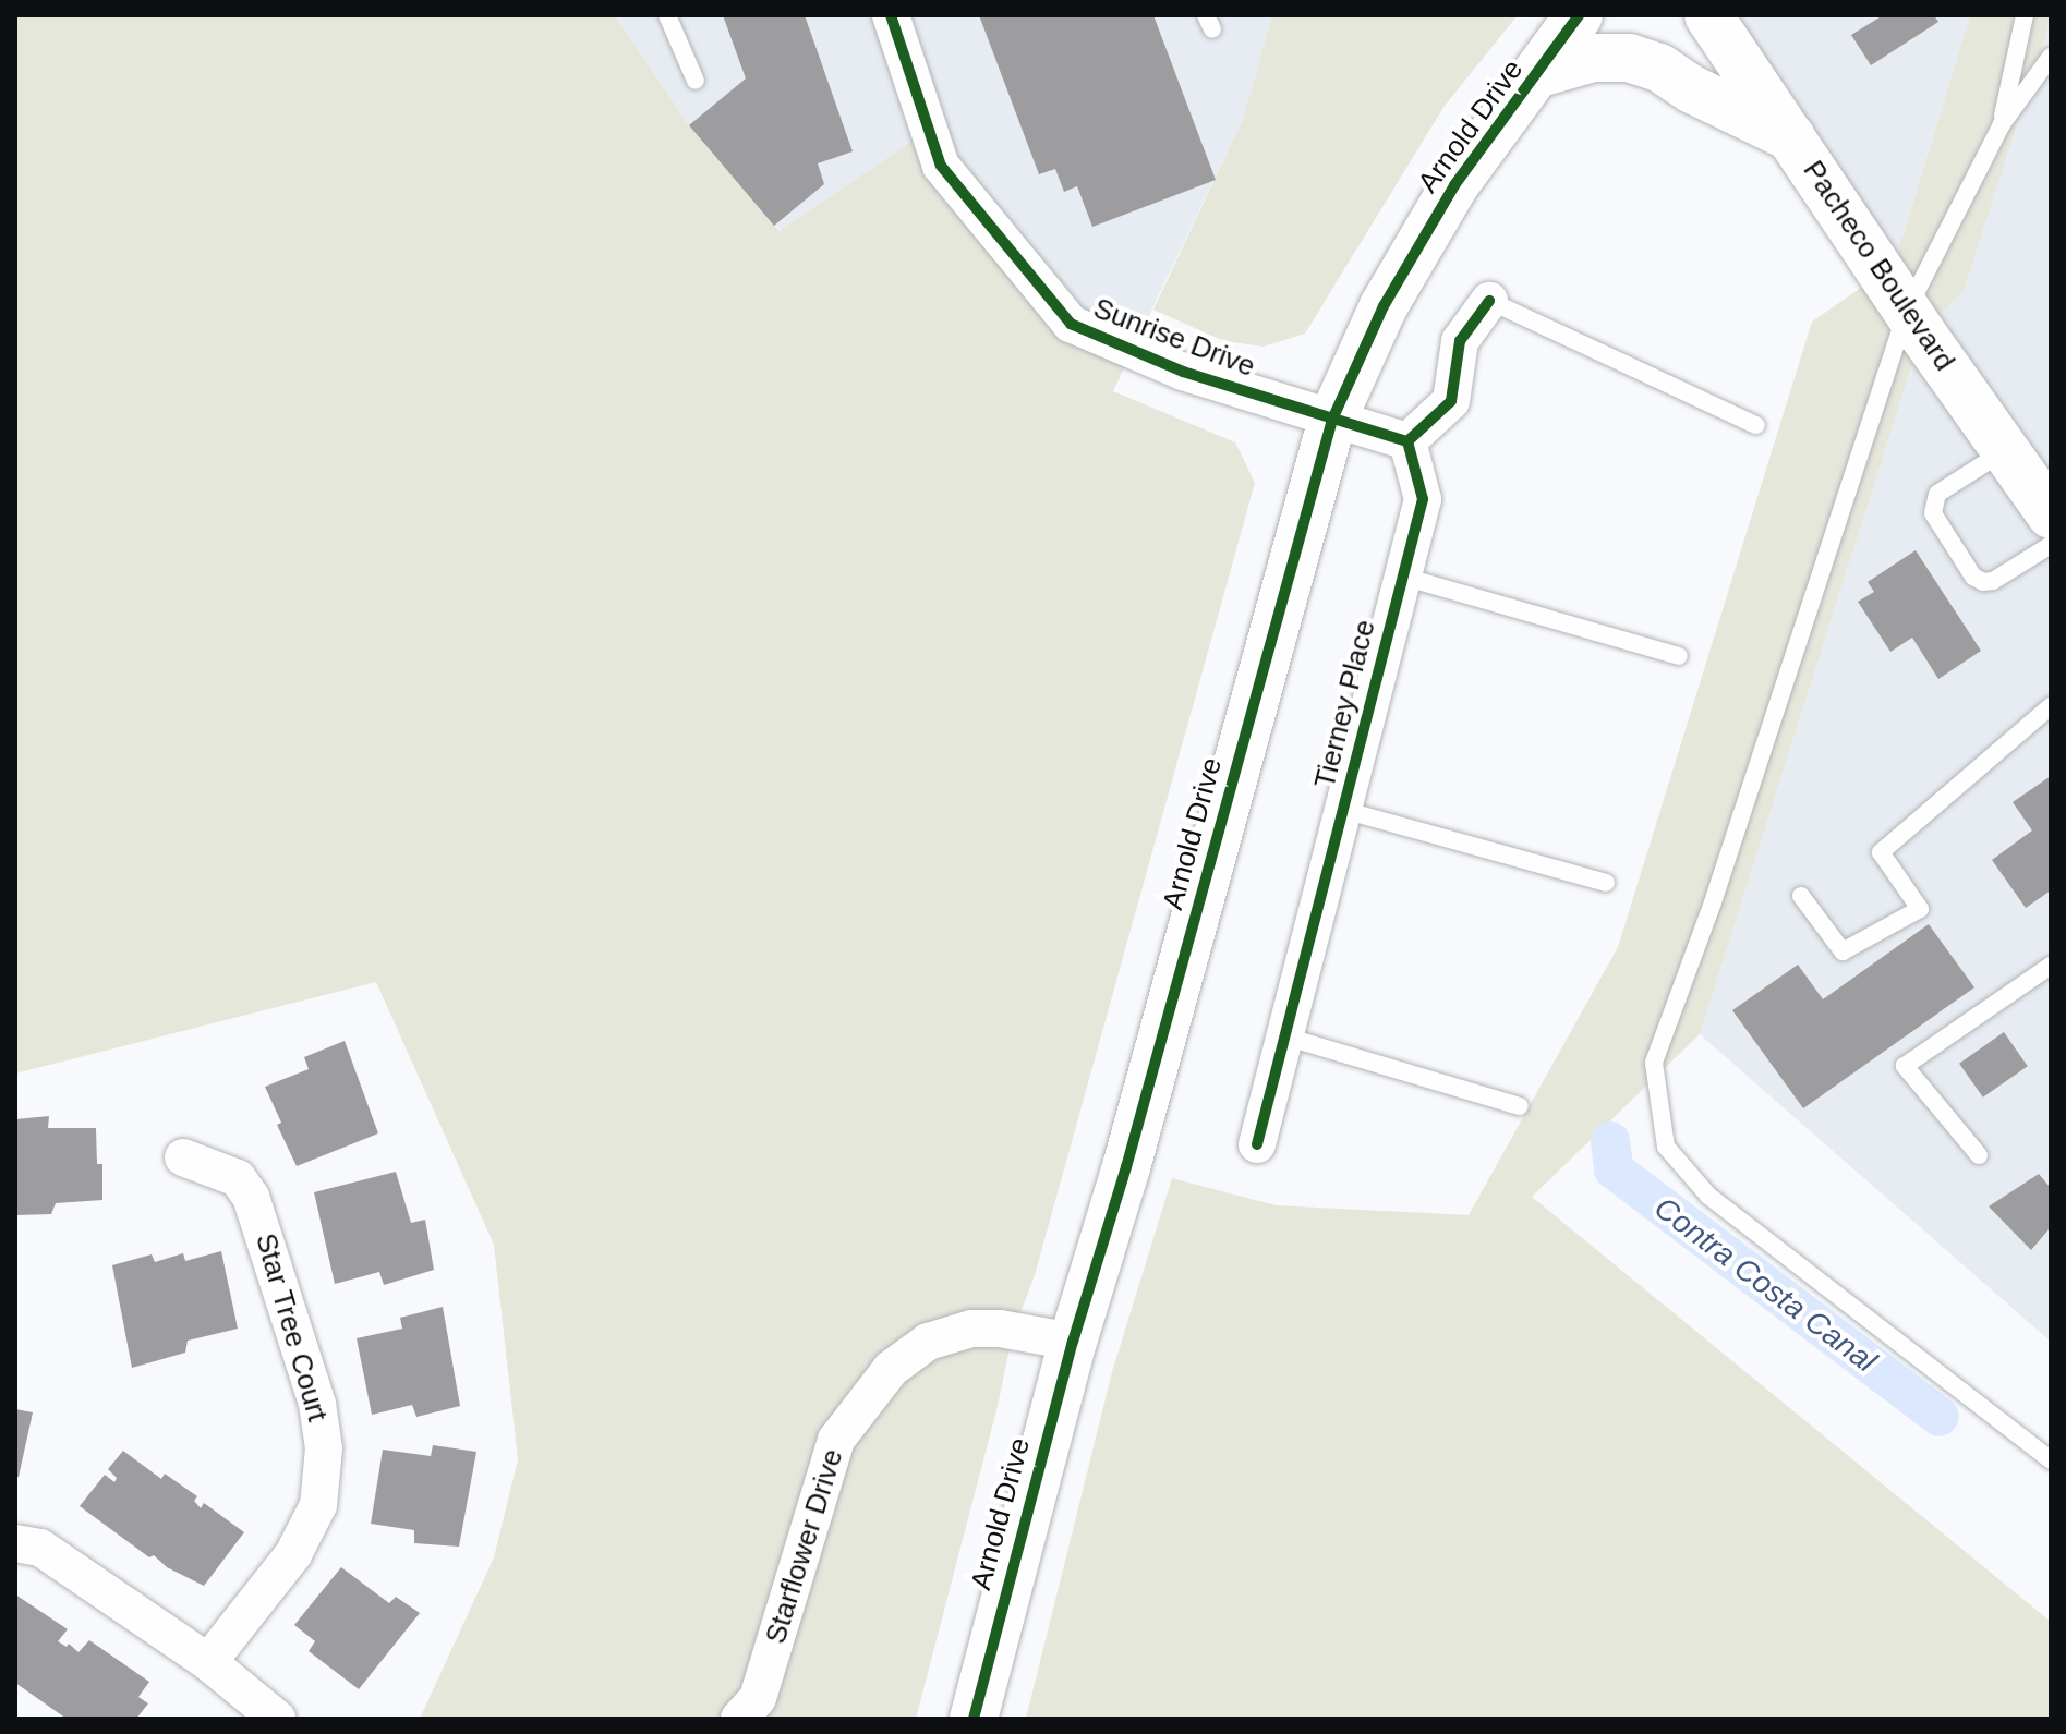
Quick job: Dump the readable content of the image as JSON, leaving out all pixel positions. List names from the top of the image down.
{
  "streets": {
    "street": [
      "Arnold Drive",
      "Pacheco Boulevard",
      "Sunrise Drive",
      "Tierney Place",
      "Star Tree Court",
      "Starflower Drive"
    ]
  },
  "crossings": [
    ["Arnold Drive", "Sunrise Drive"],
    ["Arnold Drive", "Starflower Drive"],
    ["Sunrise Drive", "Tierney Place"]
  ],
  "water": ["Contra Costa Canal"]
}
